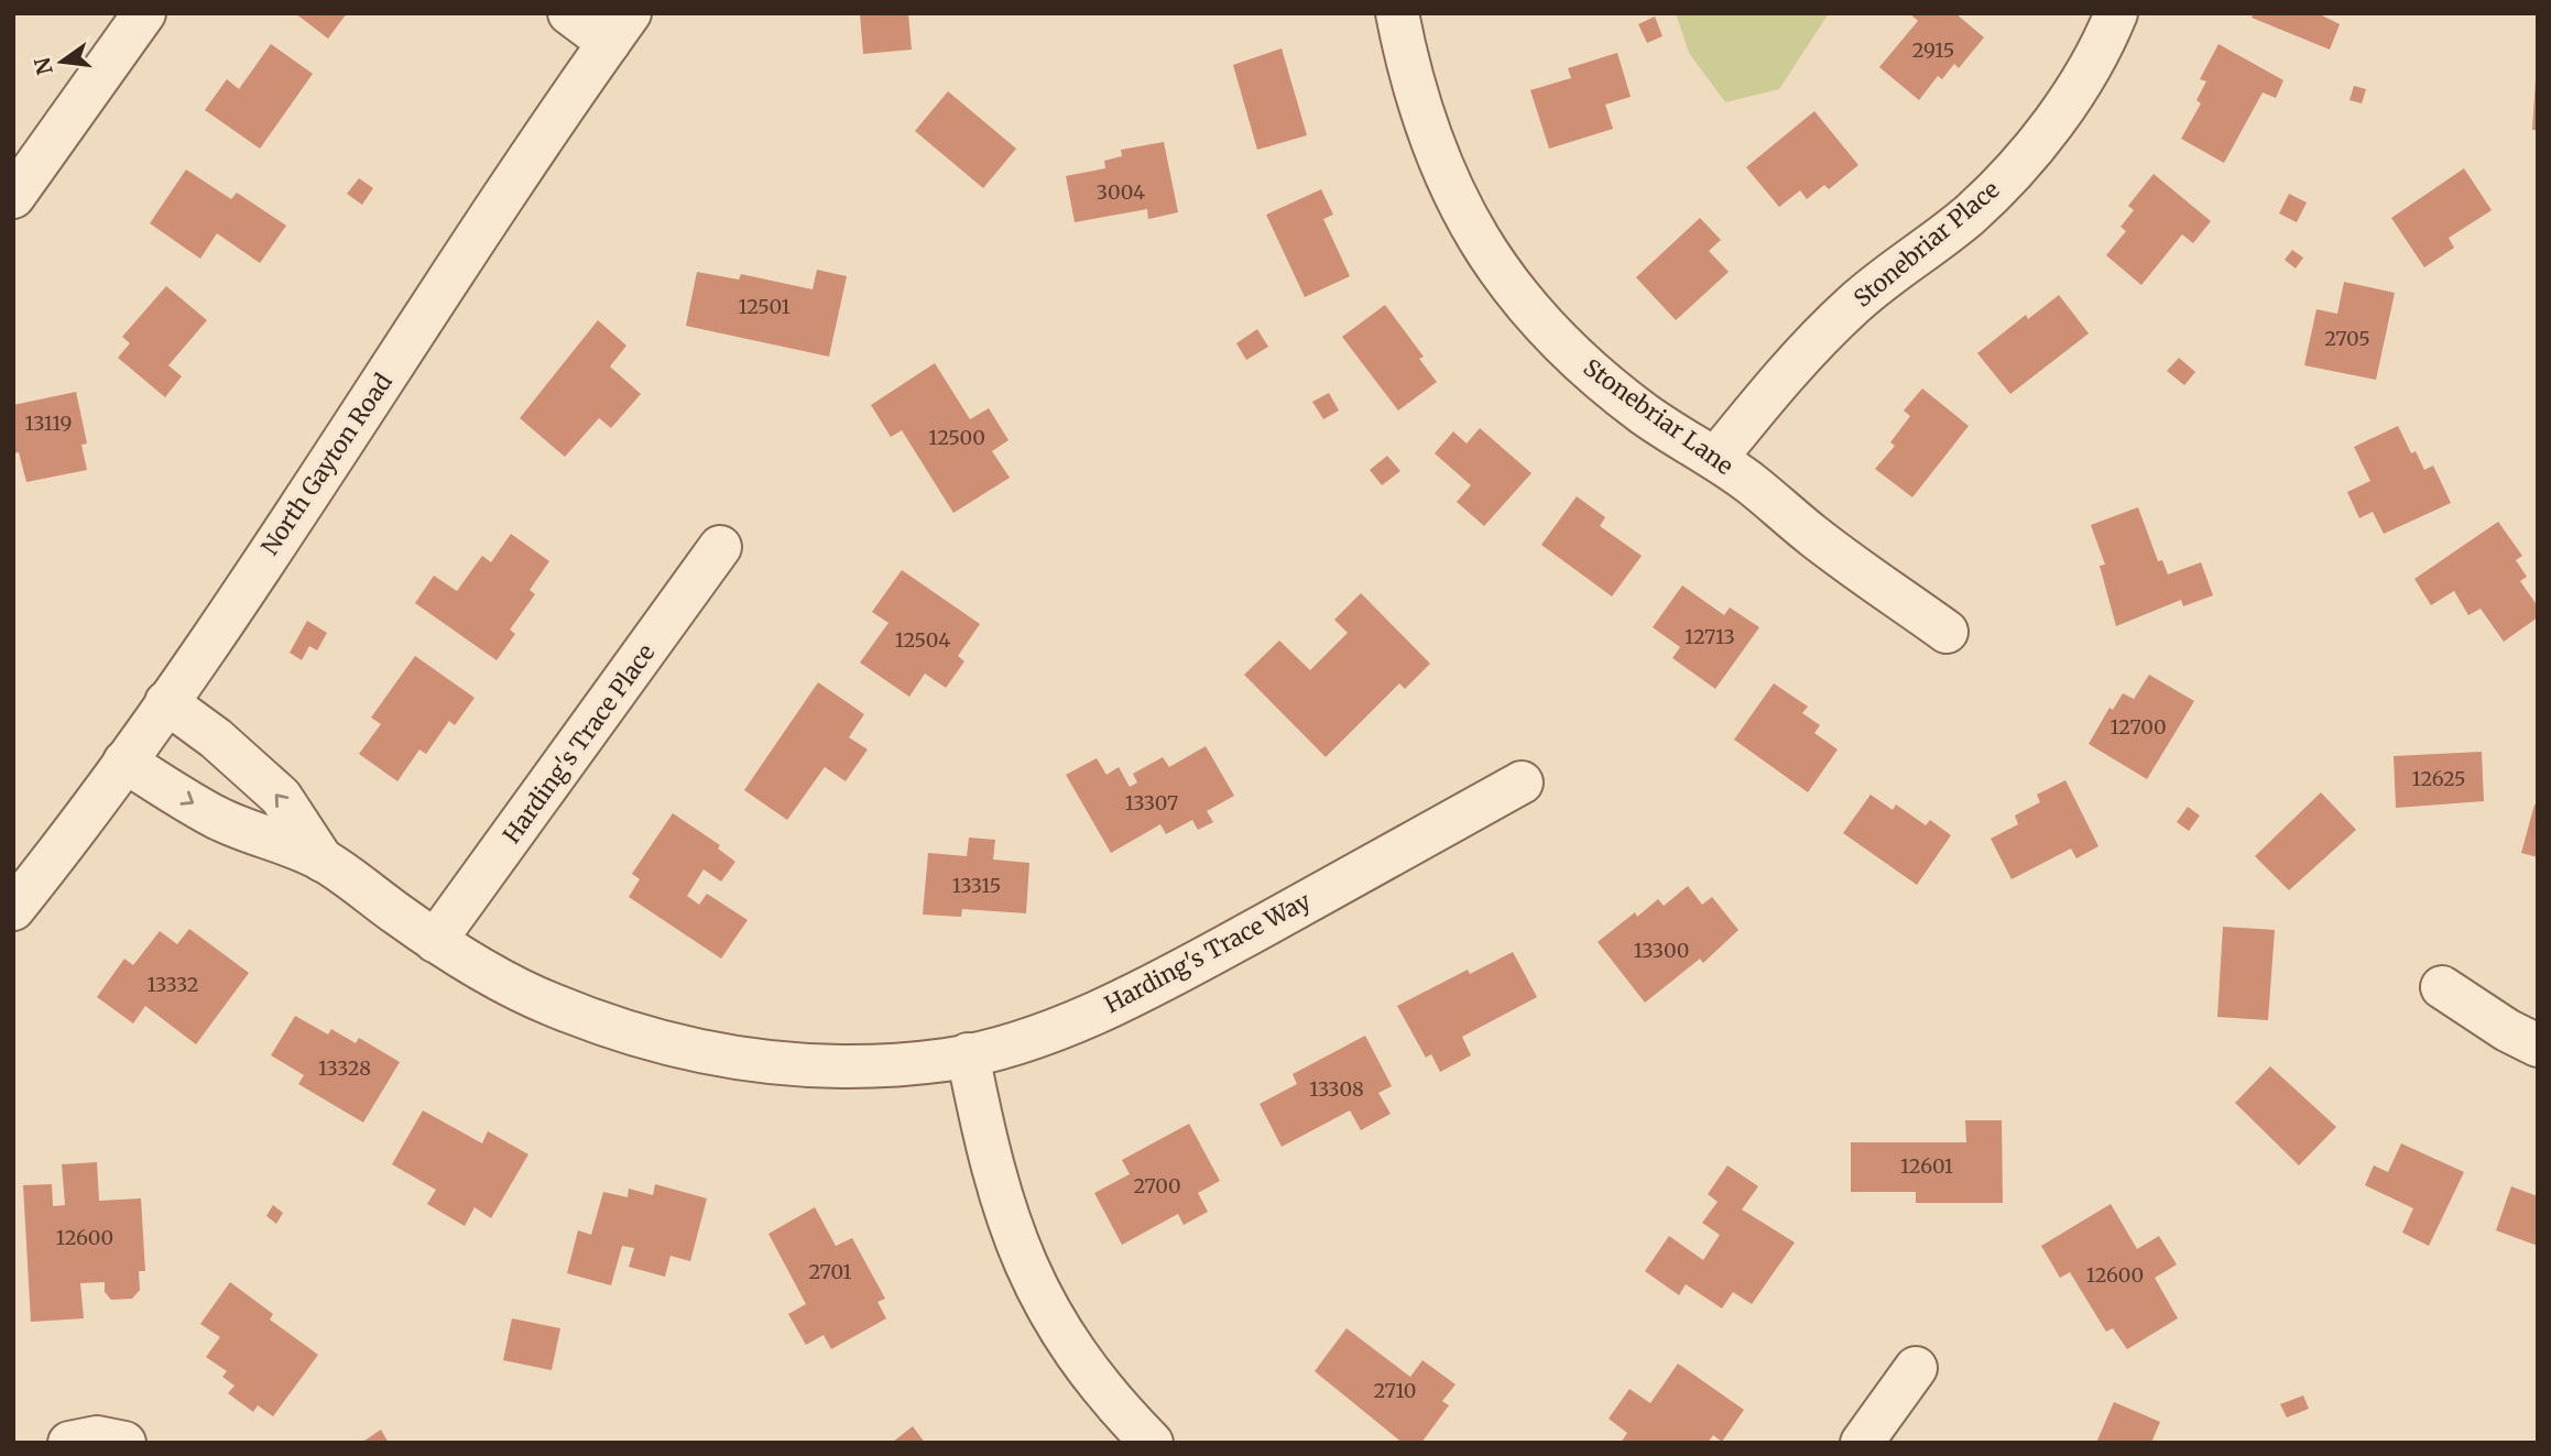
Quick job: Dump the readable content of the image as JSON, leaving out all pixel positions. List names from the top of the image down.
{
  "streets": {
    "street": [
      "Stonebriar Place",
      "Stonebriar Lane",
      "North Gayton Road",
      "Harding's Trace Place",
      "Harding's Trace Way"
    ]
  },
  "crossings": [
    ["Stonebriar Place", "Stonebriar Lane"],
    ["North Gayton Road", "Harding's Trace Way"],
    ["Harding's Trace Place", "Harding's Trace Way"]
  ],
  "house_numbers": [
    "2915",
    "3004",
    "12501",
    "2705",
    "13119",
    "12500",
    "12713",
    "12504",
    "12700",
    "12625",
    "13307",
    "13315",
    "13300",
    "13332",
    "13328",
    "13308",
    "12601",
    "2700",
    "12600",
    "2701",
    "12600",
    "2710"
  ],
  "north": "left"
}
